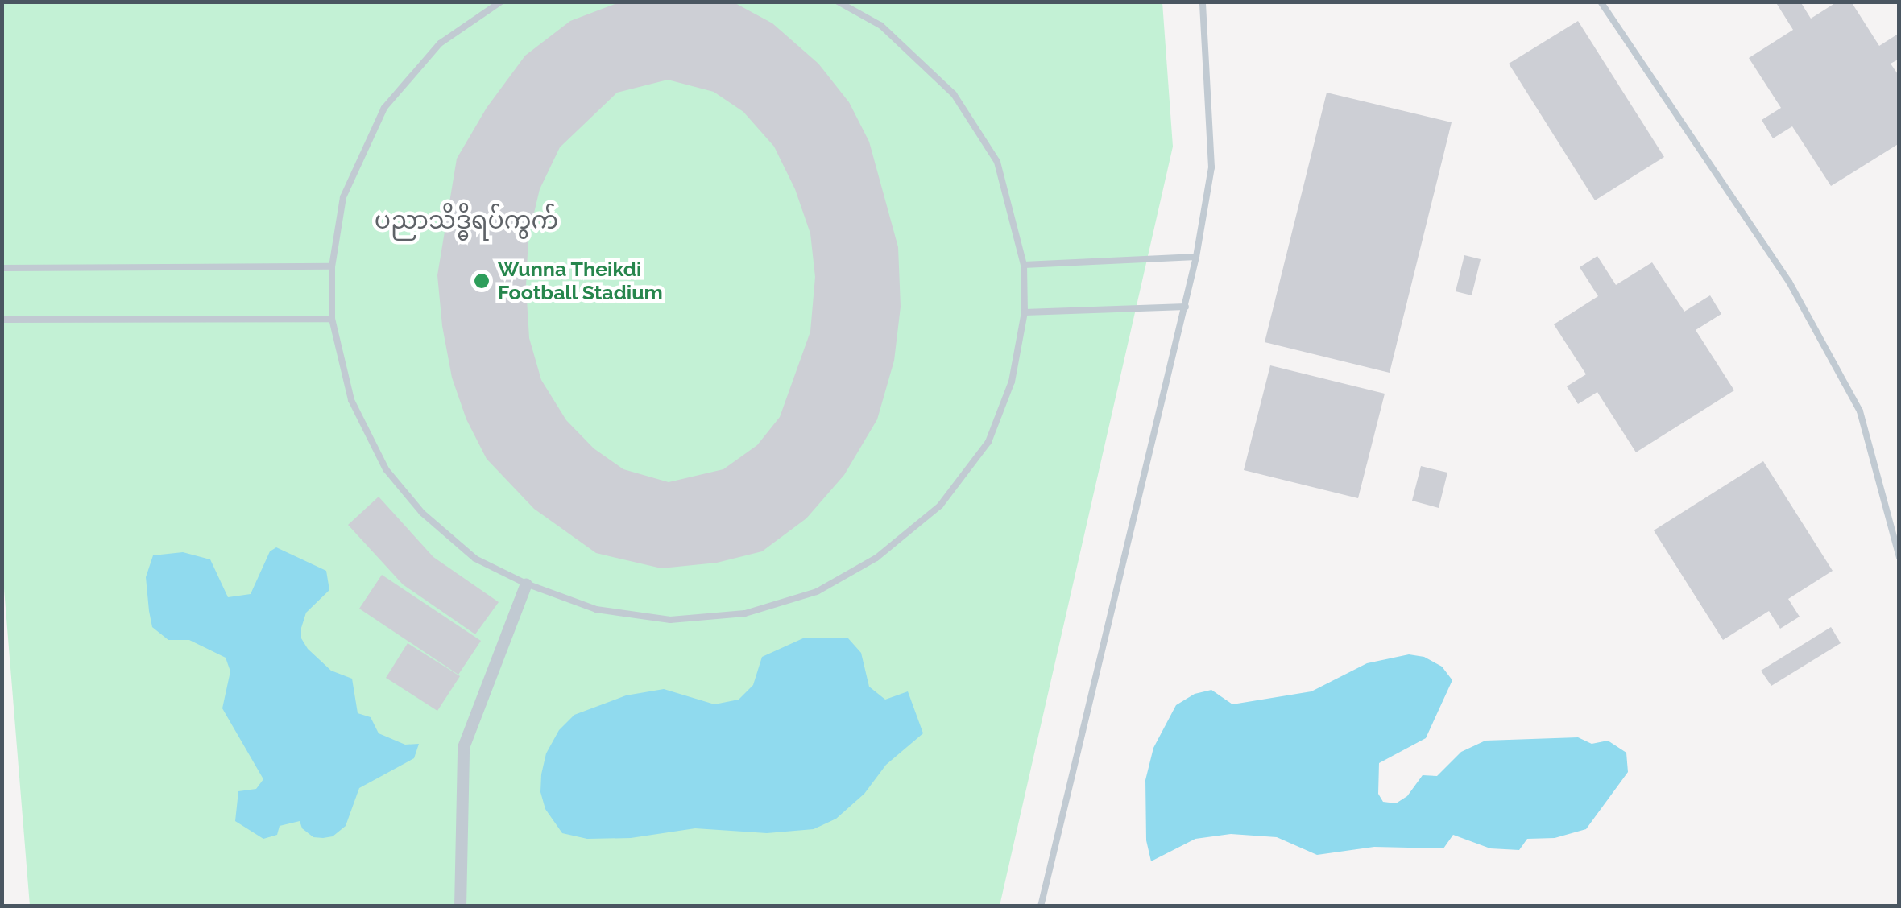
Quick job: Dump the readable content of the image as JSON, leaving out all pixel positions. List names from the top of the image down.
{
  "districts": ["ပညာသိဒ္ဓိရပ်ကွက်"],
  "places": ["Wunna Theikdi Football Stadium"]
}
